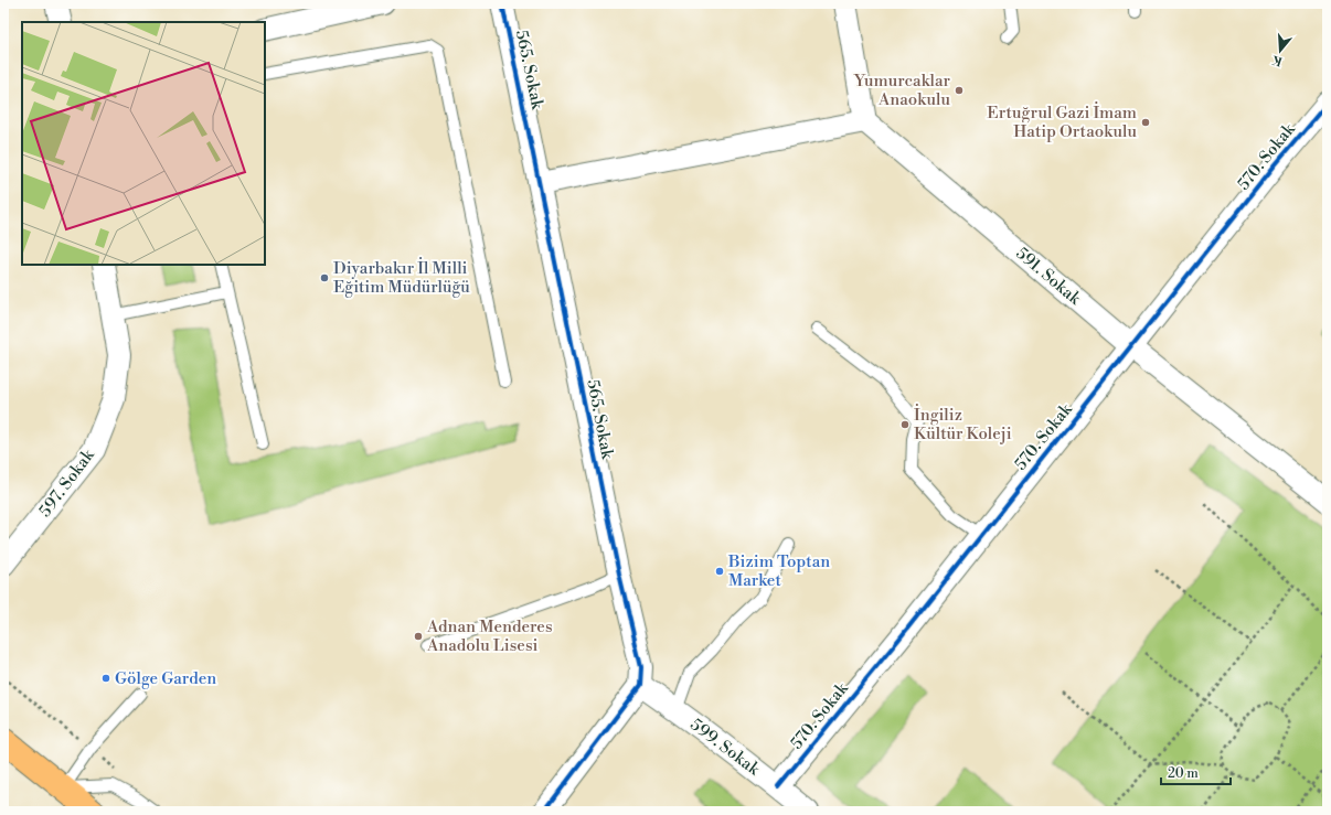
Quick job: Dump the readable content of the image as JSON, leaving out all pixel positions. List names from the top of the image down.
{
  "streets": {
    "street": [
      "565. Sokak",
      "570. Sokak",
      "591. Sokak",
      "597. Sokak",
      "599. Sokak"
    ]
  },
  "crossings": [
    ["565. Sokak", "599. Sokak"],
    ["570. Sokak", "591. Sokak"],
    ["570. Sokak", "599. Sokak"]
  ],
  "places": [
    "Yumurcaklar Anaokulu",
    "Ertuğrul Gazi İmam Hatip Ortaokulu",
    "Diyarbakır İl Milli Eğitim Müdürlüğü",
    "İngiliz Kültür Koleji",
    "Bizim Toptan Market",
    "Adnan Menderes Anadolu Lisesi",
    "Gölge Garden"
  ],
  "scale_bar": "20 m",
  "north": "bottom"
}
